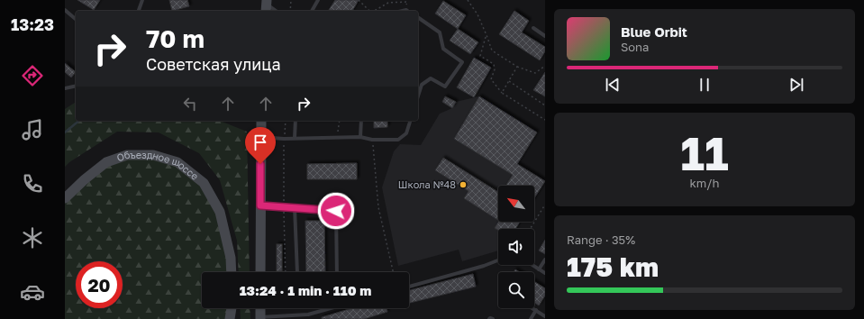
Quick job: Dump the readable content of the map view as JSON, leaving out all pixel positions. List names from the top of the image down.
{
  "streets": {
    "street": ["Объездное шоссе"]
  },
  "places": ["Школа №48"],
  "north": "top left",
  "page": {
    "tabs": "13:23",
    "turn": ["70 m", "Советская улица"],
    "song": ["Blue Orbit", "Sona"],
    "tile": [
      ["11", "km/h"],
      ["Range · 35%", "175 km"]
    ],
    "limit": "20",
    "trip": "13:24 · 1 min · 110 m"
  }
}
